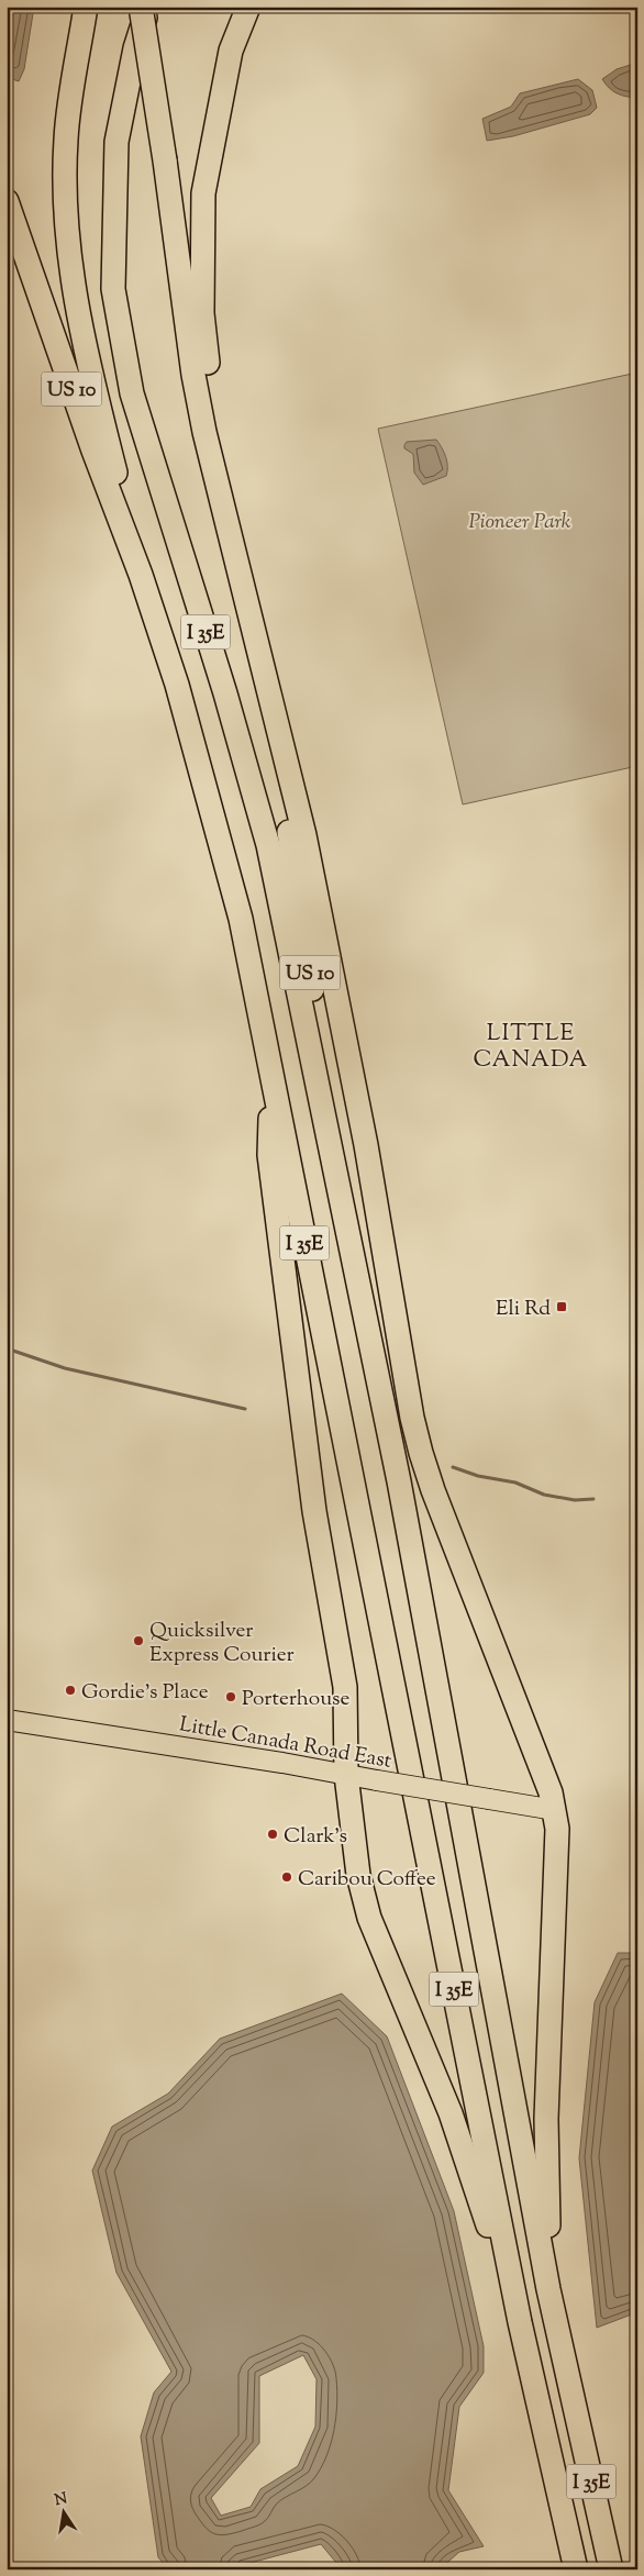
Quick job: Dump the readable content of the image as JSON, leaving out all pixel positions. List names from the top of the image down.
{
  "streets": {
    "highway": ["US 10", "I 35E"],
    "main road": ["Little Canada Road East"]
  },
  "crossings": [
    ["US 10", "I 35E"]
  ],
  "districts": ["LITTLE CANADA"],
  "parks": ["Pioneer Park"],
  "places": {
    "transit": ["Eli Rd"],
    "other": [
      "Quicksilver Express Courier",
      "Gordie's Place",
      "Porterhouse",
      "Clark's",
      "Caribou Coffee"
    ]
  },
  "north": "top"
}
